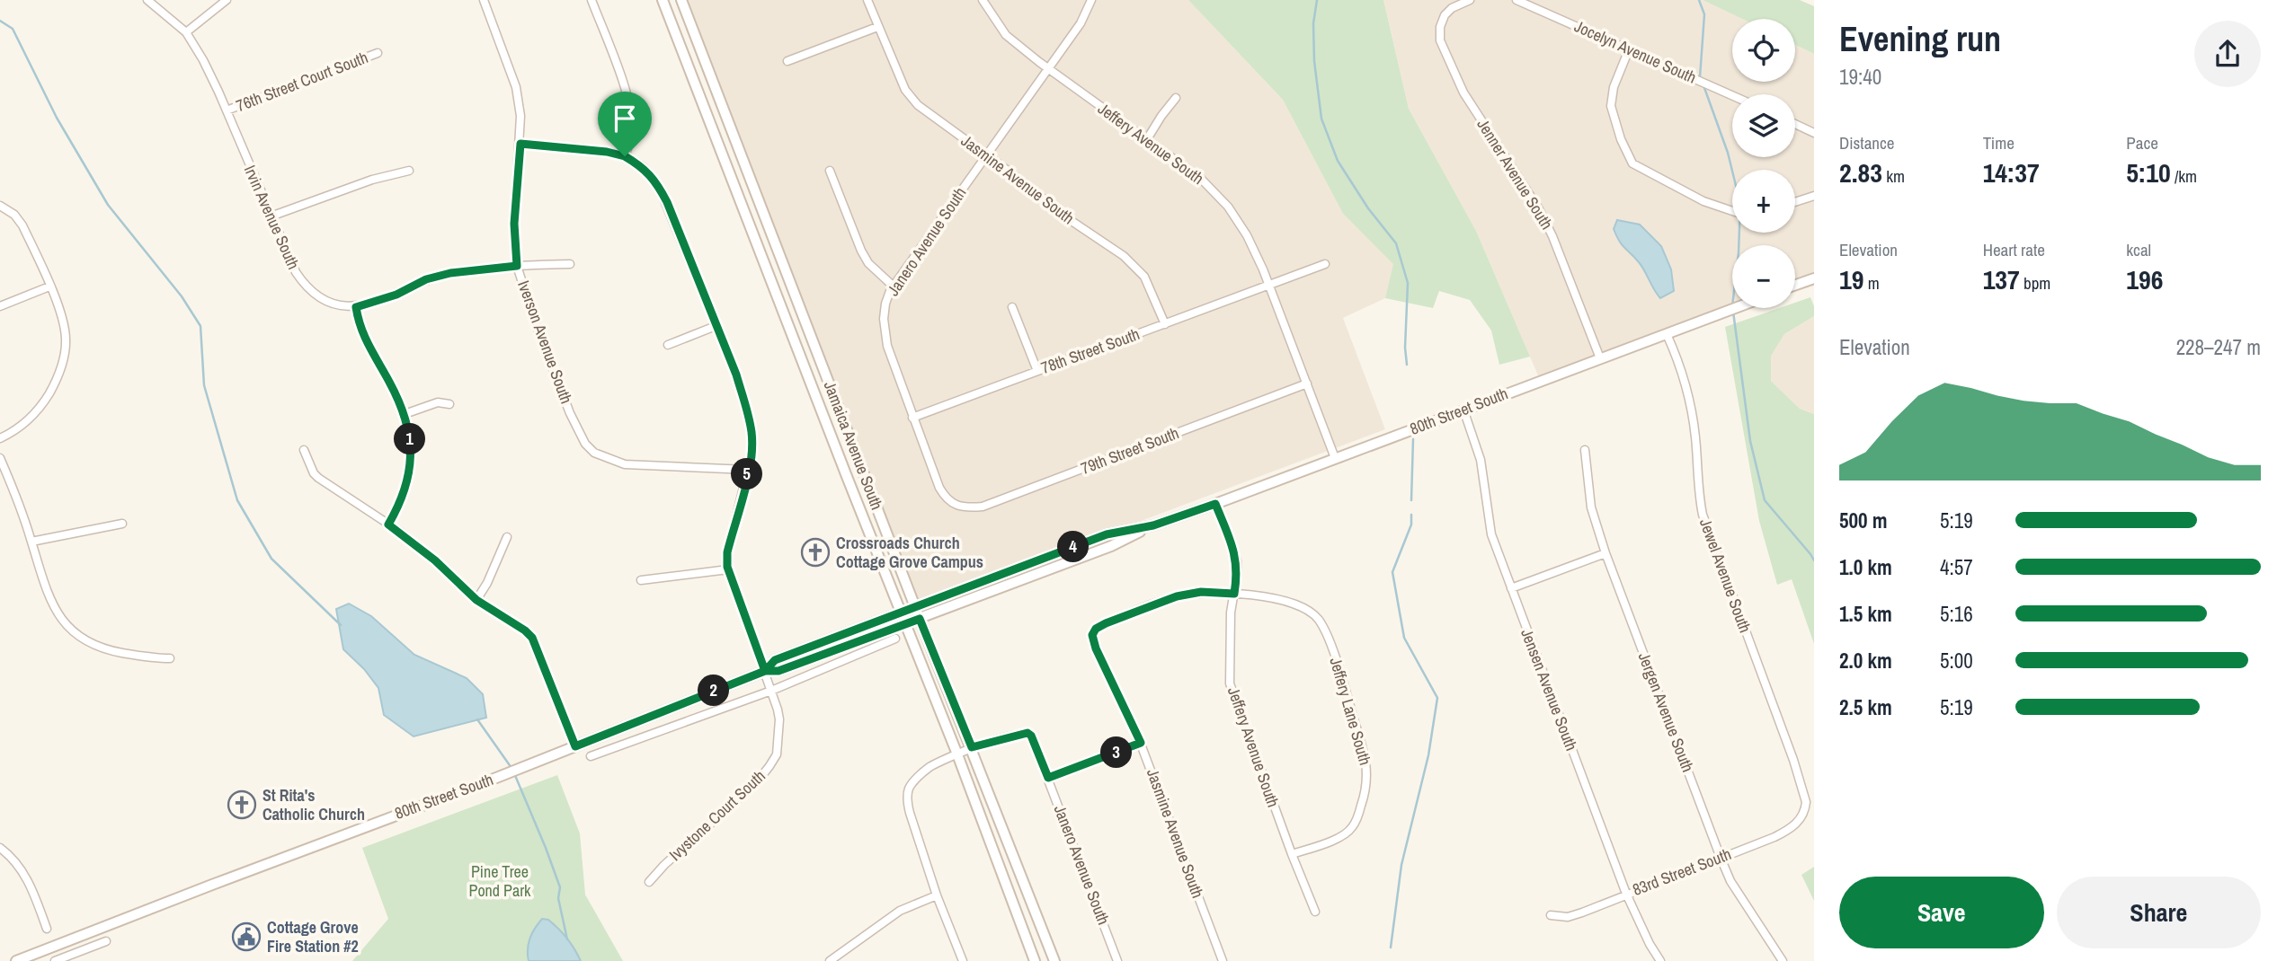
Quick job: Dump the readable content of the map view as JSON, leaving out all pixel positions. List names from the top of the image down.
{
  "streets": {
    "main road": ["80th Street South", "Jamaica Avenue South"],
    "street": [
      "Jocelyn Avenue South",
      "76th Street Court South",
      "Jeffery Avenue South",
      "Jenner Avenue South",
      "Jasmine Avenue South",
      "Irvin Avenue South",
      "Janero Avenue South",
      "Iverson Avenue South",
      "78th Street South",
      "79th Street South",
      "Jewel Avenue South",
      "Jensen Avenue South",
      "Jeffery Lane South",
      "Jergen Avenue South",
      "Ivystone Court South",
      "83rd Street South"
    ]
  },
  "crossings": [
    ["76th Street Court South", "Irvin Avenue South"],
    ["Jeffery Avenue South", "Janero Avenue South"],
    ["Jeffery Avenue South", "78th Street South"],
    ["Jeffery Avenue South", "80th Street South"],
    ["Jeffery Avenue South", "79th Street South"],
    ["Jeffery Avenue South", "Jeffery Lane South"],
    ["Jenner Avenue South", "80th Street South"],
    ["Jasmine Avenue South", "Janero Avenue South"],
    ["Jasmine Avenue South", "78th Street South"],
    ["Jasmine Avenue South", "Jeffery Lane South"],
    ["Janero Avenue South", "78th Street South"],
    ["Janero Avenue South", "Jamaica Avenue South"],
    ["Janero Avenue South", "79th Street South"],
    ["80th Street South", "Jamaica Avenue South"],
    ["80th Street South", "Jewel Avenue South"],
    ["80th Street South", "Jensen Avenue South"],
    ["80th Street South", "Ivystone Court South"],
    ["Jewel Avenue South", "83rd Street South"],
    ["Jensen Avenue South", "83rd Street South"],
    ["Jergen Avenue South", "83rd Street South"]
  ],
  "parks": ["Pine Tree Pond Park"],
  "places": {
    "church": ["Crossroads Church Cottage Grove Campus", "St Rita's Catholic Church"],
    "public building": ["Cottage Grove Fire Station #2"]
  },
  "page": {
    "heading": ["Evening run", "19:40"],
    "map_buttons": ["+", "−"],
    "stats": [
      ["Distance", "2.83 km"],
      ["Time", "14:37"],
      ["Pace", "5:10 /km"],
      ["Elevation", "19 m"],
      ["Heart rate", "137 bpm"],
      ["kcal", "196"]
    ],
    "chart": ["Elevation", "228–247 m"],
    "pins": [
      "1",
      "5",
      "4",
      "2",
      "3"
    ],
    "list": [
      {
        "name": "500 m",
        "note": "5:19"
      },
      {
        "name": "1.0 km",
        "note": "4:57"
      },
      {
        "name": "1.5 km",
        "note": "5:16"
      },
      {
        "name": "2.0 km",
        "note": "5:00"
      },
      {
        "name": "2.5 km",
        "note": "5:19"
      }
    ],
    "buttons": ["Save", "Share"]
  }
}
